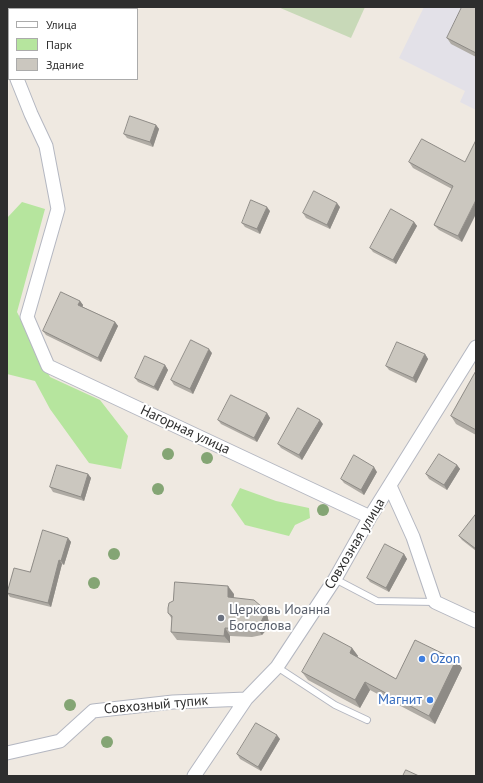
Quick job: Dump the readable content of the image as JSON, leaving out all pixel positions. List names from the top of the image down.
{
  "streets": {
    "street": ["Нагорная улица", "Совхозная улица", "Совхозный тупик"]
  },
  "crossings": [
    ["Нагорная улица", "Совхозная улица"],
    ["Совхозная улица", "Совхозный тупик"]
  ],
  "places": ["Церковь Иоанна Богослова", "Ozon", "Магнит"],
  "legend": ["Улица", "Парк", "Здание"]
}
